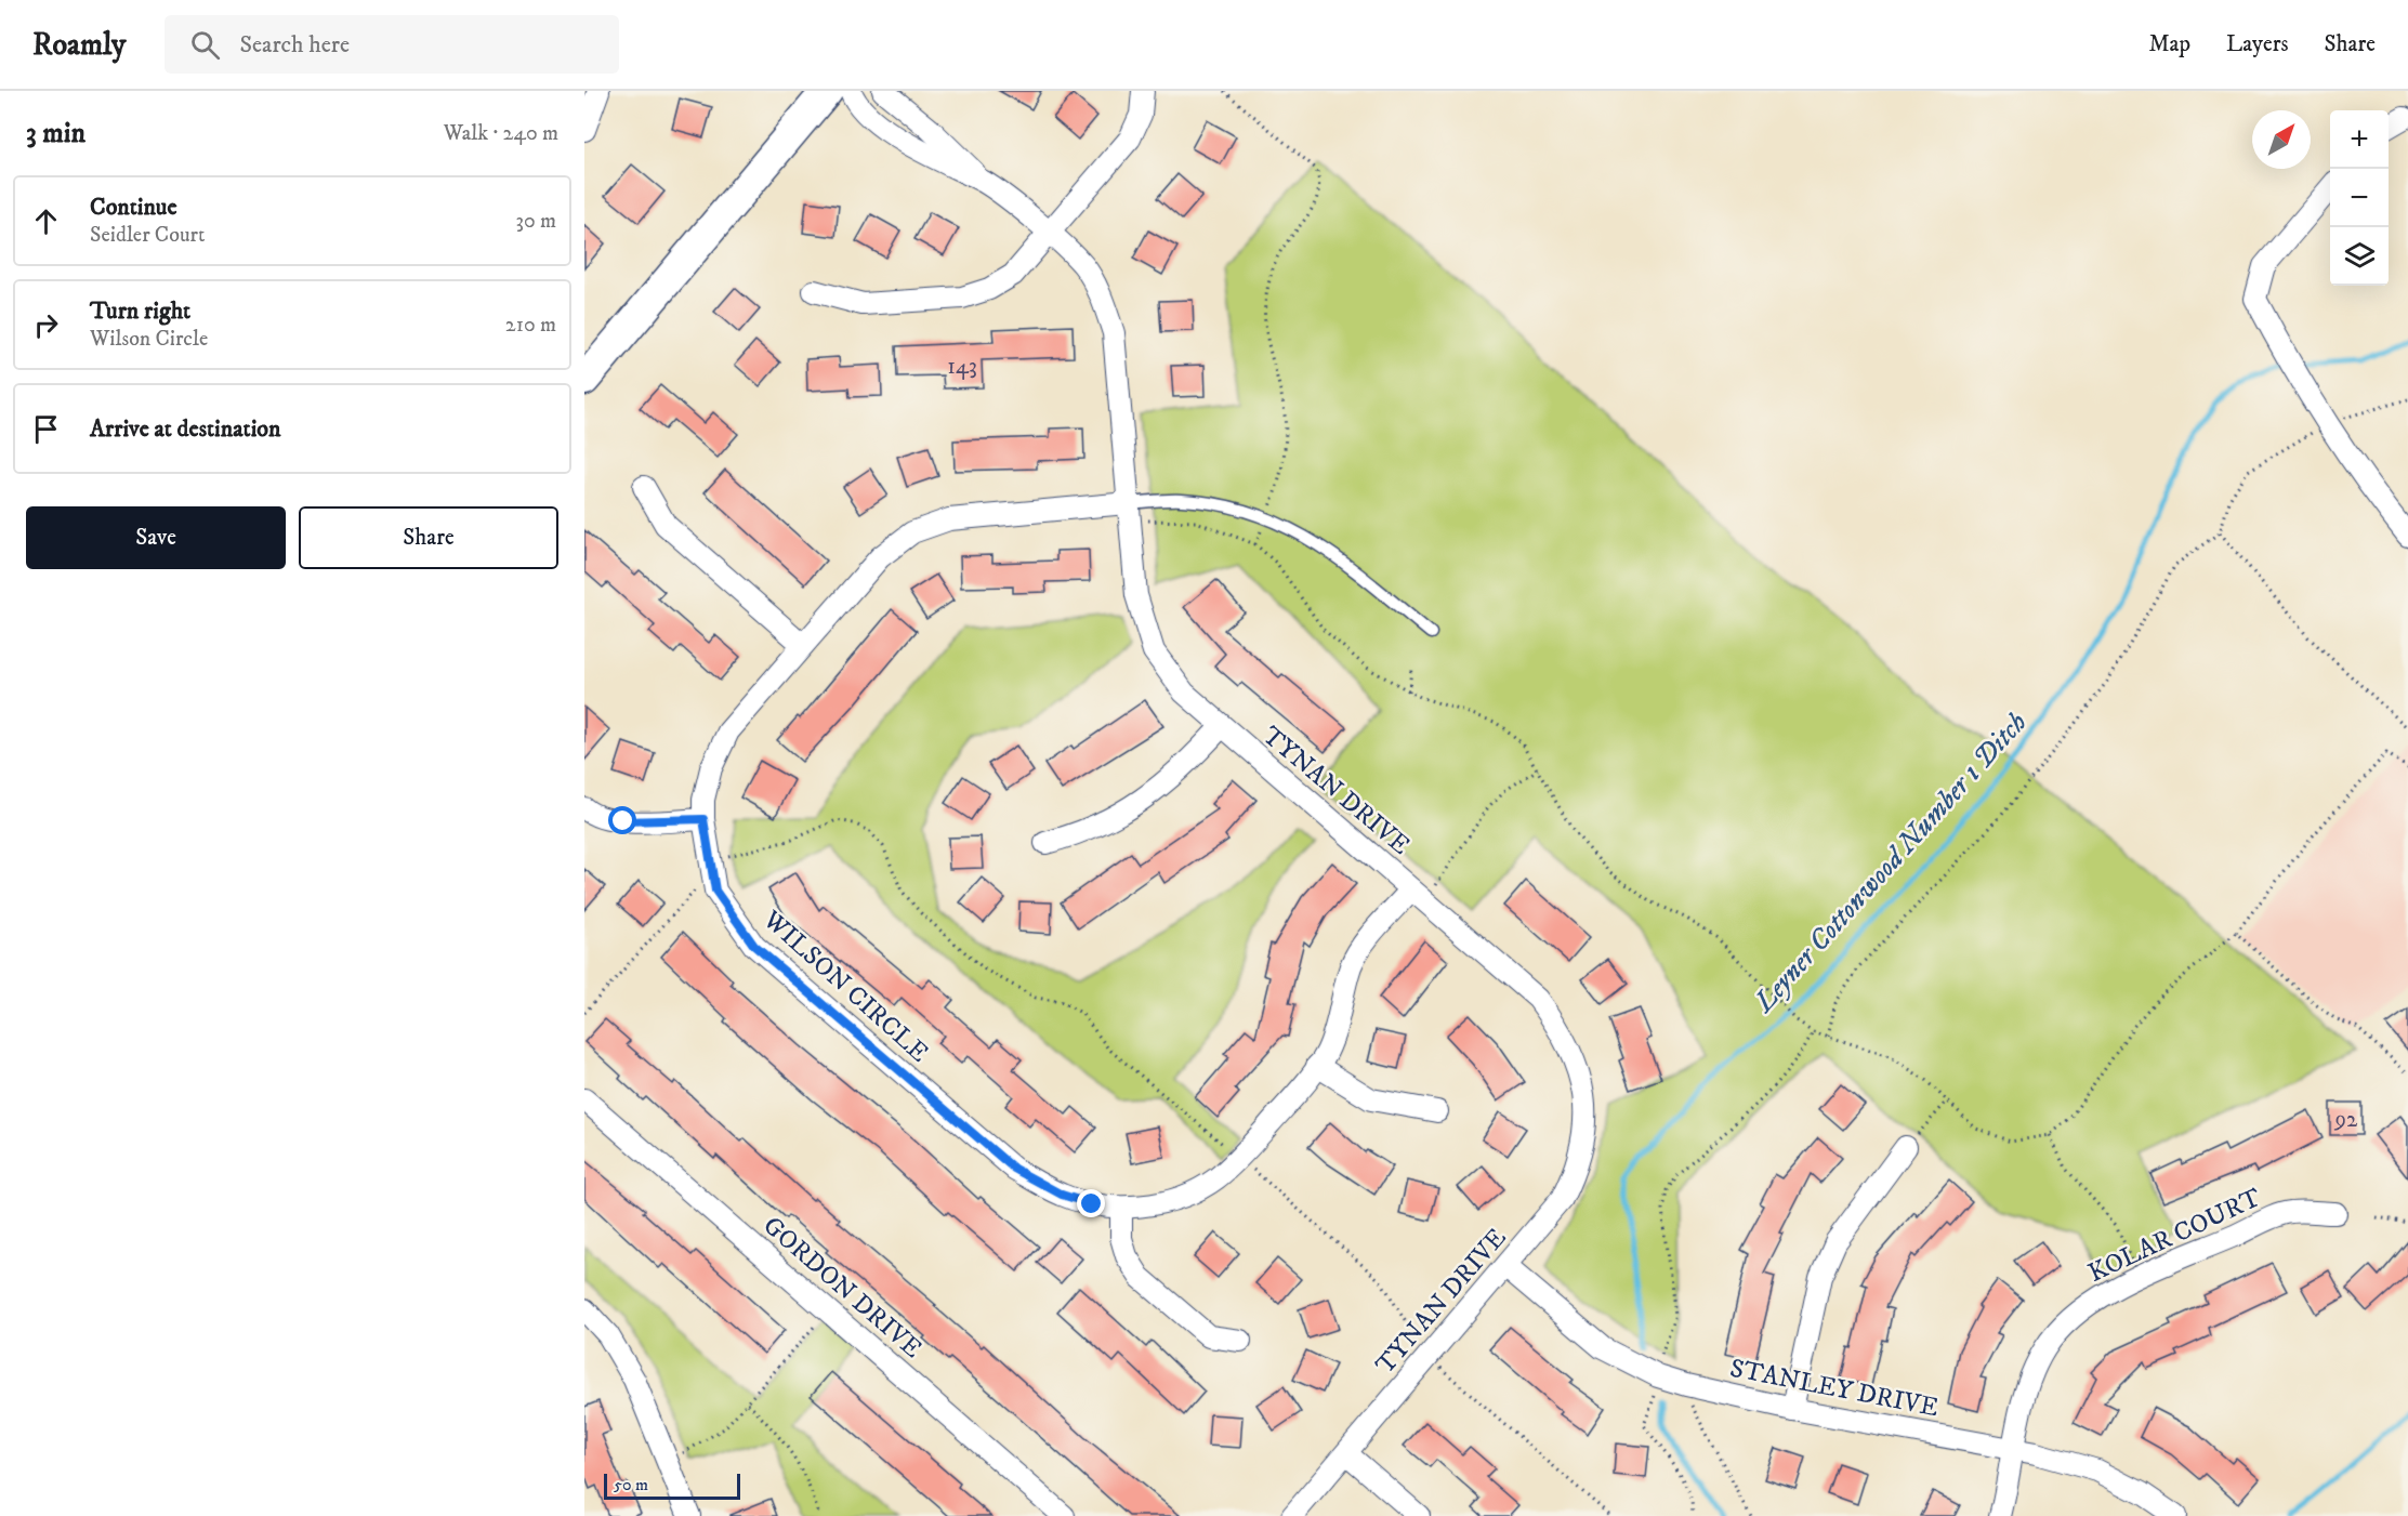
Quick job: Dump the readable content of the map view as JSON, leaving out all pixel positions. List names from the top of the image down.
{
  "streets": {
    "street": [
      "TYNAN DRIVE",
      "WILSON CIRCLE",
      "KOLAR COURT",
      "GORDON DRIVE",
      "STANLEY DRIVE"
    ]
  },
  "crossings": [
    ["TYNAN DRIVE", "WILSON CIRCLE"],
    ["TYNAN DRIVE", "STANLEY DRIVE"],
    ["KOLAR COURT", "STANLEY DRIVE"]
  ],
  "water": ["Leyner Cottonwood Number 1 Ditch"],
  "house_numbers": ["143", "92"],
  "scale_bar": "50 m",
  "north": "top right",
  "page": {
    "header": "Roamly",
    "search": "Search here",
    "nav": ["Map", "Layers", "Share"],
    "heading": ["3 min", "Walk · 240 m"],
    "map_buttons": ["+", "−"],
    "list": [
      ["Continue", "Seidler Court", "30 m"],
      ["Turn right", "Wilson Circle", "210 m"],
      "Arrive at destination"
    ],
    "buttons": ["Save", "Share"],
    "scale": "50 m"
  }
}
